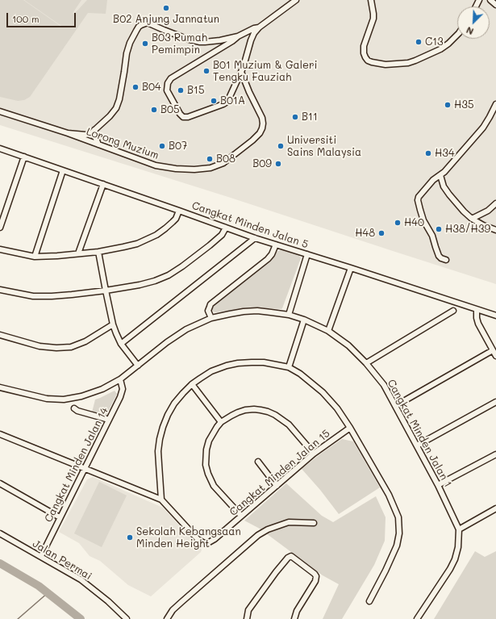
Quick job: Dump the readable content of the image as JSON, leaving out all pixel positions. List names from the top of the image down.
{
  "streets": {
    "street": [
      "Lorong Muzium",
      "Cangkat Minden Jalan 5",
      "Cangkat Minden Jalan 1",
      "Cangkat Minden Jalan 14",
      "Cangkat Minden Jalan 15",
      "Jalan Permai"
    ]
  },
  "crossings": [
    ["Cangkat Minden Jalan 1", "Cangkat Minden Jalan 14"],
    ["Cangkat Minden Jalan 14", "Jalan Permai"]
  ],
  "places": [
    "B02 Anjung Jannatun",
    "C13",
    "B03 Rumah Pemimpin",
    "B01 Muzium & Galeri Tengku Fauziah",
    "B04",
    "B15",
    "B01A",
    "H35",
    "B05",
    "B11",
    "B07",
    "Universiti Sains Malaysia",
    "H34",
    "B08",
    "B09",
    "H40",
    "H38/H39",
    "H48",
    "Sekolah Kebangsaan Minden Height"
  ],
  "scale_bar": "100 m",
  "north": "bottom left"
}
